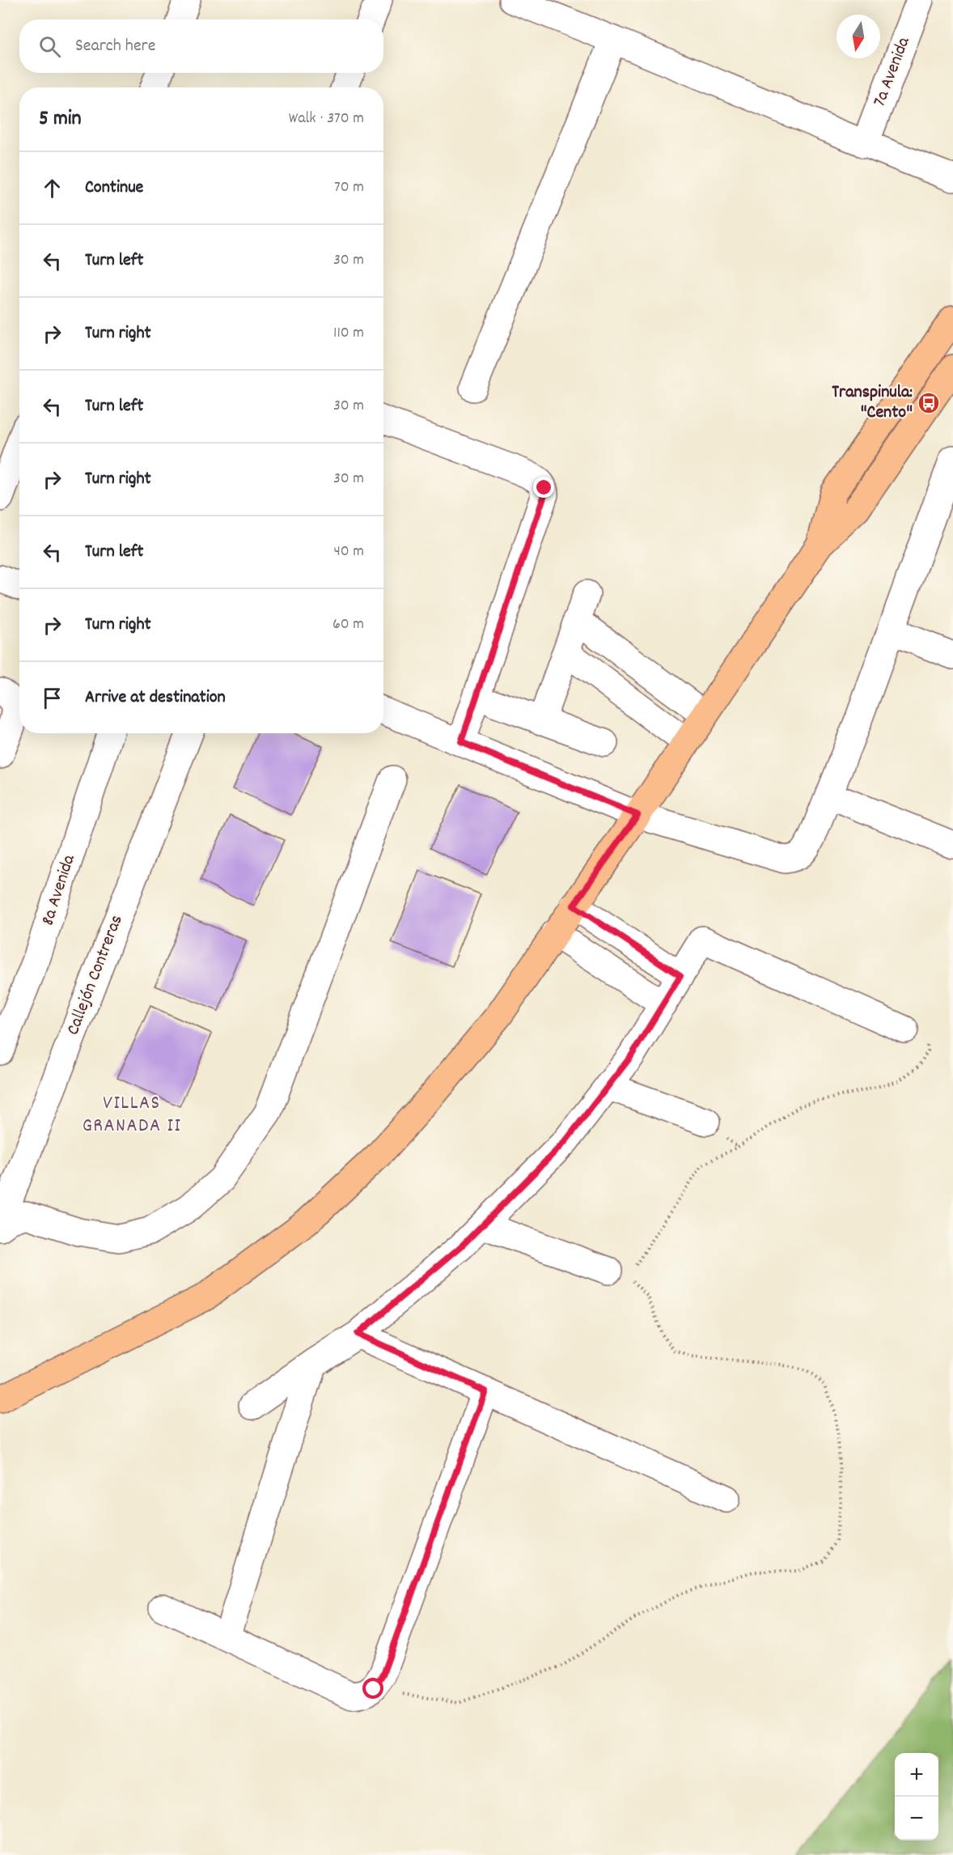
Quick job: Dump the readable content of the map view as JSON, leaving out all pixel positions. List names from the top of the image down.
{
  "streets": {
    "street": ["7a Avenida", "8a Avenida", "Callejón Contreras"]
  },
  "districts": ["VILLAS GRANADA II"],
  "places": {
    "bus stop": ["Transpinula: \"Cento\""]
  },
  "north": "bottom",
  "page": {
    "search": "Search here",
    "heading": ["5 min", "Walk · 370 m"],
    "list": [
      ["Continue", "70 m"],
      ["Turn left", "30 m"],
      ["Turn right", "110 m"],
      ["Turn left", "30 m"],
      ["Turn right", "30 m"],
      ["Turn left", "40 m"],
      ["Turn right", "60 m"],
      "Arrive at destination"
    ],
    "map_buttons": ["+", "−"]
  }
}
